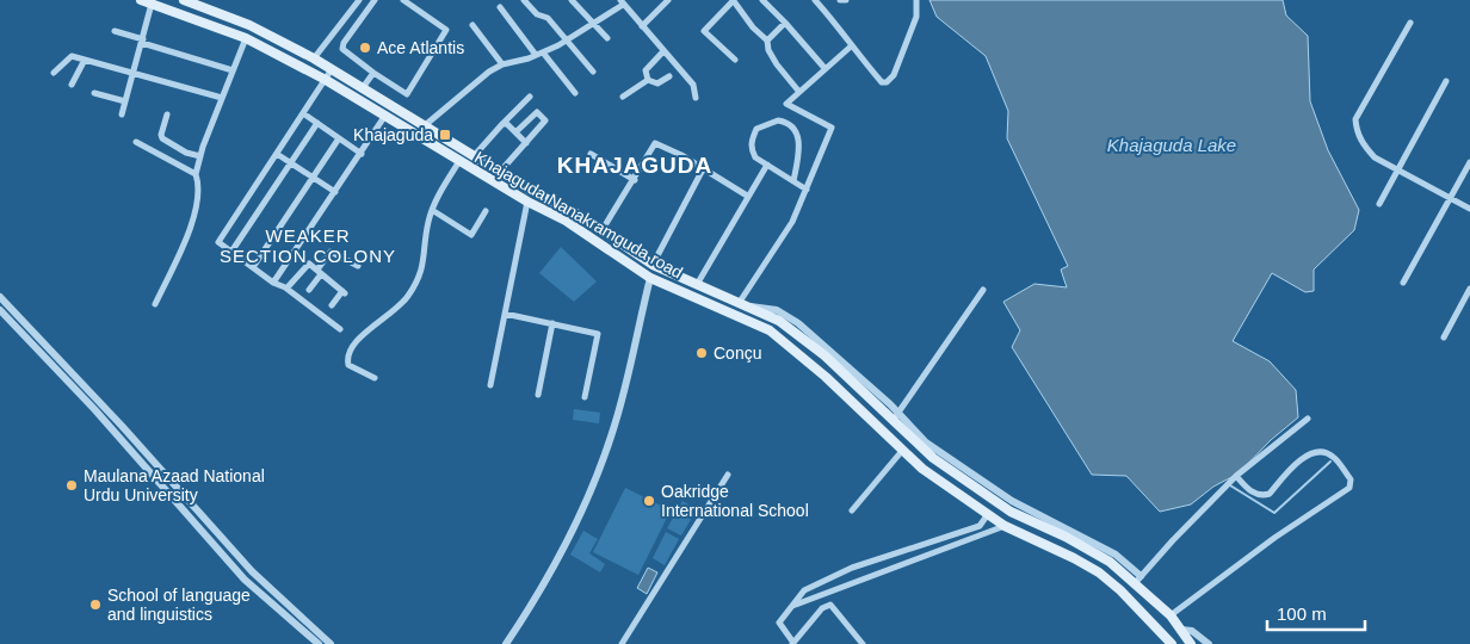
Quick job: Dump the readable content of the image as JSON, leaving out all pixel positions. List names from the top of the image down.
{
  "streets": {
    "main road": ["Khajaguda Nanakramguda road"]
  },
  "districts": ["KHAJAGUDA", "WEAKER SECTION COLONY"],
  "water": ["Khajaguda Lake"],
  "places": {
    "other": [
      "Ace Atlantis",
      "Conçu",
      "Maulana Azaad National Urdu University",
      "Oakridge International School",
      "School of language and linguistics"
    ],
    "transit": ["Khajaguda"]
  },
  "scale_bar": "100 m"
}
